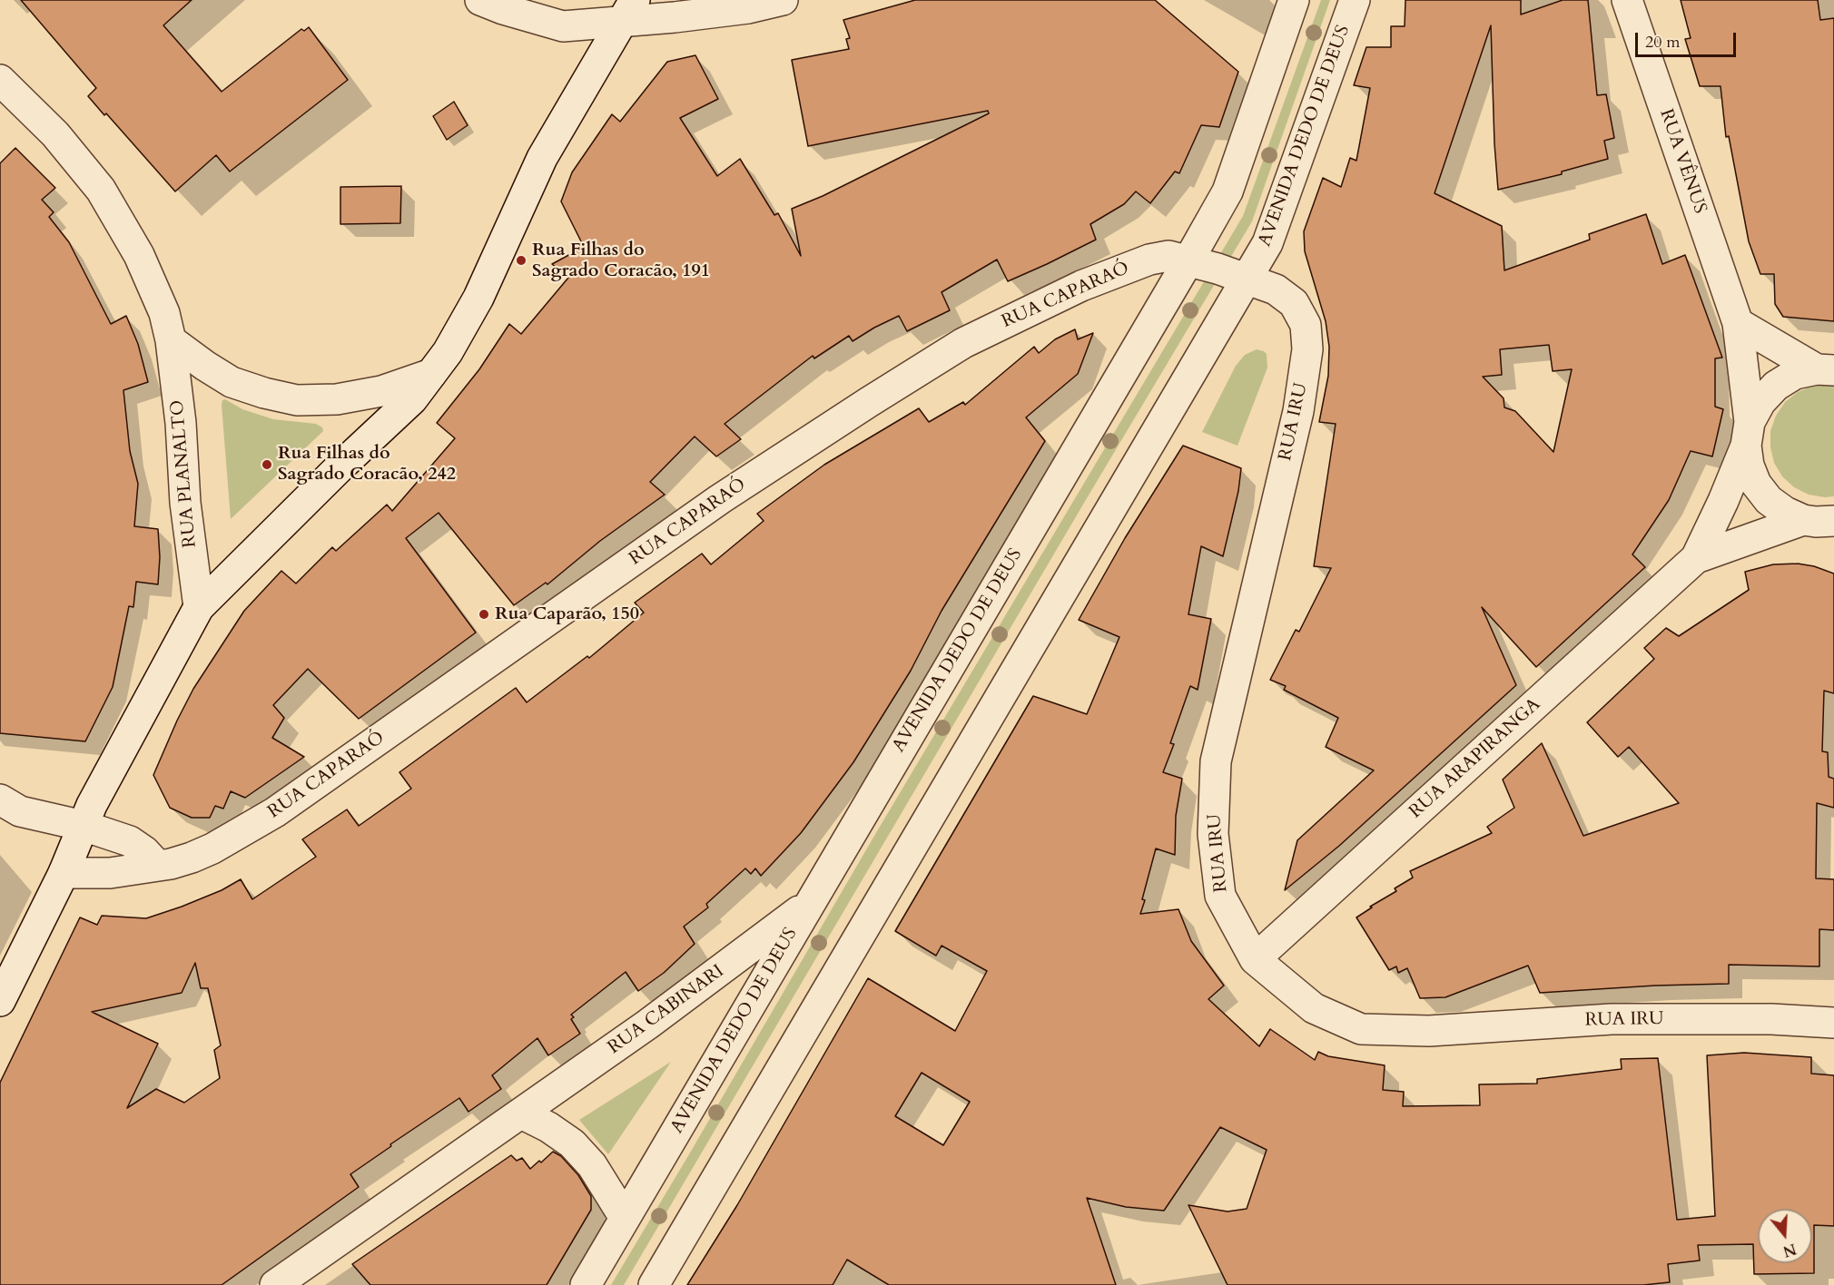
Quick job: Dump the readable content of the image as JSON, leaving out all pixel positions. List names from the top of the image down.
{
  "streets": {
    "street": [
      "AVENIDA DEDO DE DEUS",
      "RUA VÊNUS",
      "RUA CAPARAÓ",
      "RUA IRU",
      "RUA PLANALTO",
      "RUA ARAPIRANGA",
      "RUA CABINARI"
    ]
  },
  "crossings": [
    ["AVENIDA DEDO DE DEUS", "RUA CAPARAÓ"],
    ["AVENIDA DEDO DE DEUS", "RUA IRU"],
    ["AVENIDA DEDO DE DEUS", "RUA CABINARI"],
    ["RUA VÊNUS", "RUA ARAPIRANGA"],
    ["RUA CAPARAÓ", "RUA IRU"],
    ["RUA IRU", "RUA ARAPIRANGA"]
  ],
  "places": ["Rua Filhas do Sagrado Coracão, 191", "Rua Filhas do Sagrado Coracão, 242", "Rua Caparão, 150"],
  "scale_bar": "20 m",
  "north": "bottom"
}
